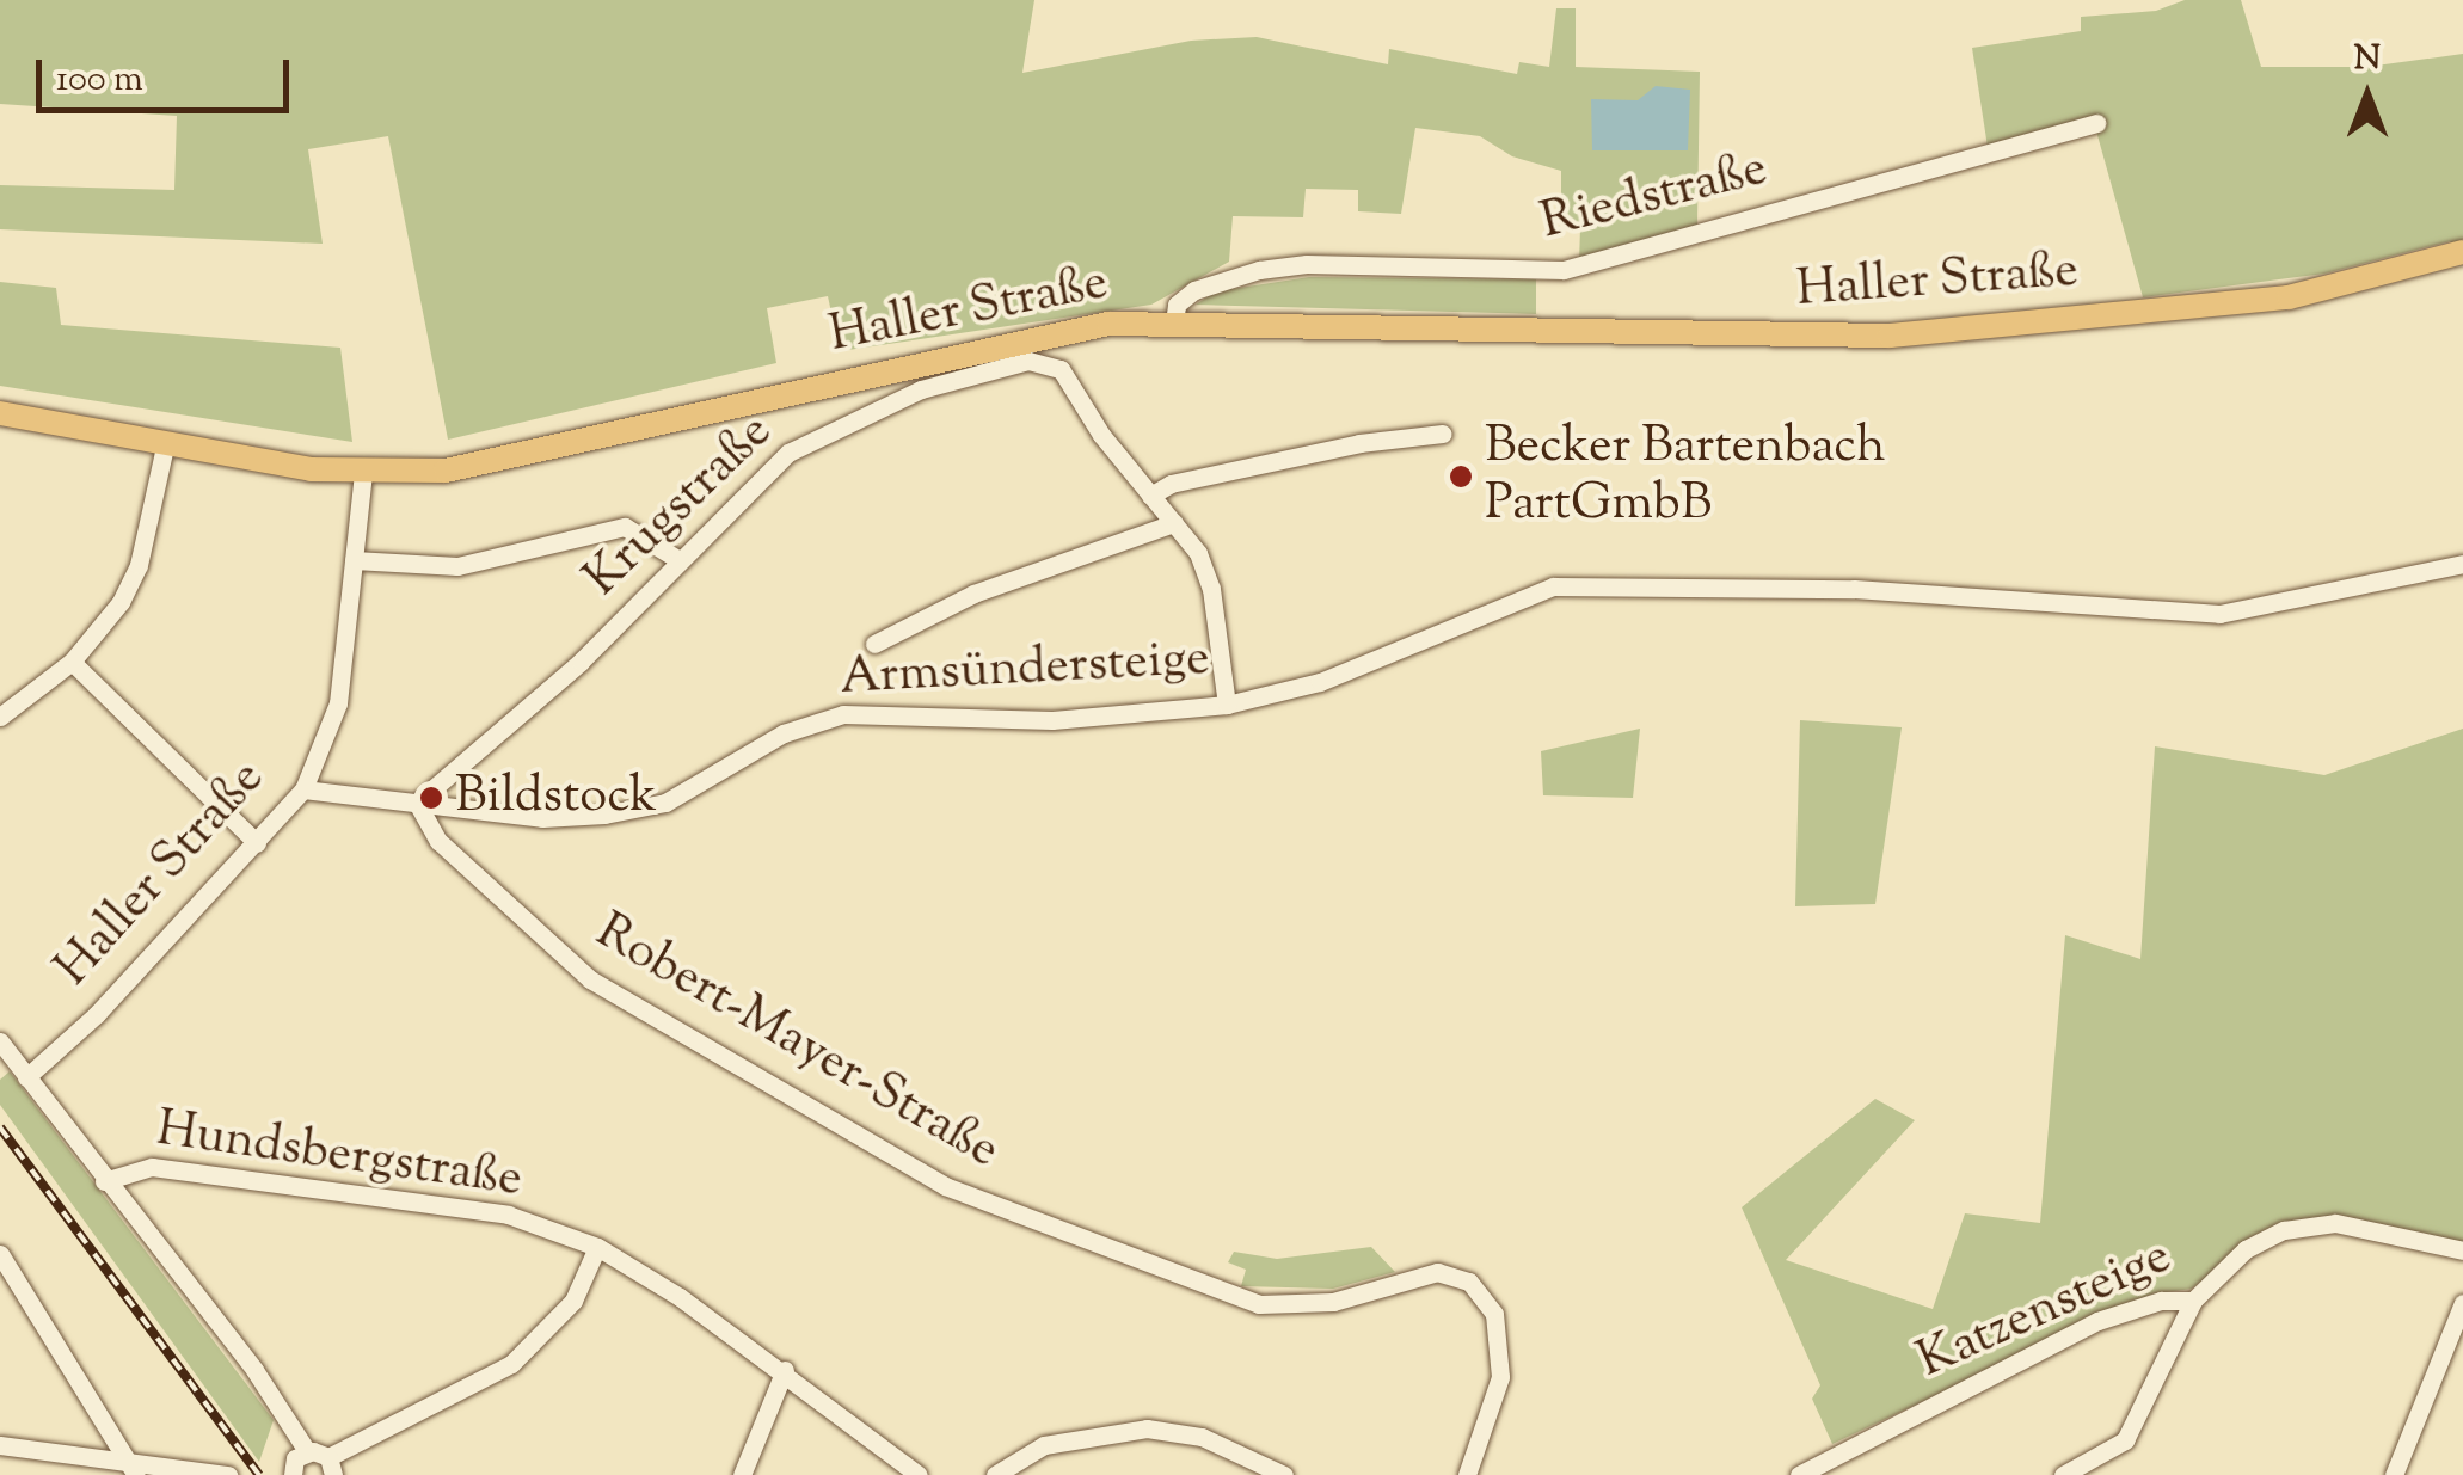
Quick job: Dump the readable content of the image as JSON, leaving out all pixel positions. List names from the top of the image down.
{
  "streets": {
    "main road": ["Haller Straße"],
    "street": [
      "Riedstraße",
      "Krugstraße",
      "Armsündersteige",
      "Robert-Mayer-Straße",
      "Hundsbergstraße",
      "Katzensteige"
    ]
  },
  "crossings": [
    ["Riedstraße", "Haller Straße"],
    ["Haller Straße", "Armsündersteige"],
    ["Krugstraße", "Armsündersteige"],
    ["Krugstraße", "Robert-Mayer-Straße"],
    ["Armsündersteige", "Robert-Mayer-Straße"]
  ],
  "places": ["Becker Bartenbach PartGmbB", "Bildstock"],
  "scale_bar": "100 m",
  "north": "top"
}
